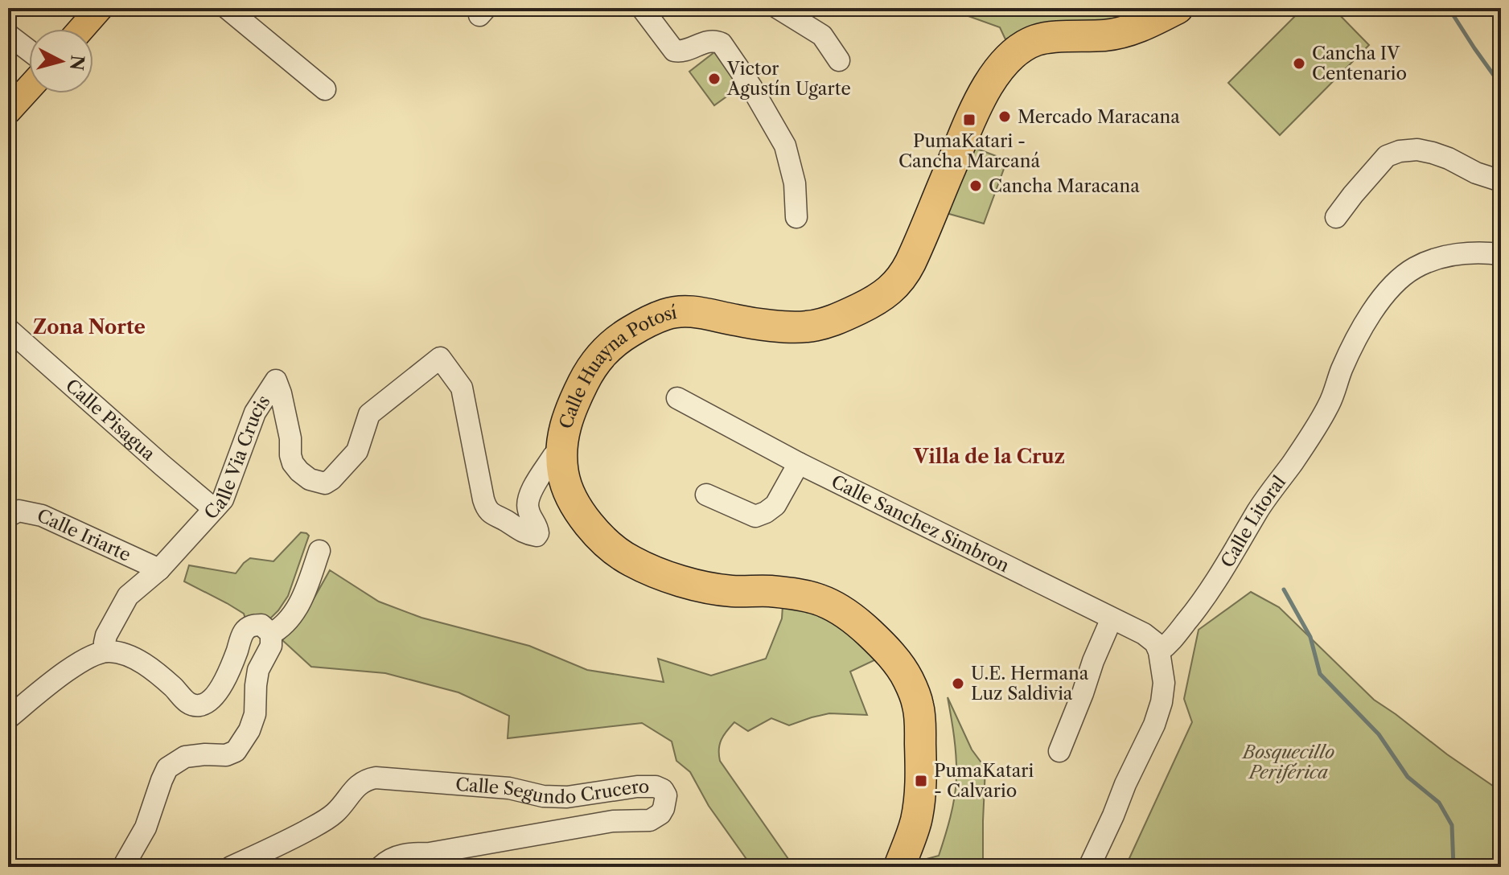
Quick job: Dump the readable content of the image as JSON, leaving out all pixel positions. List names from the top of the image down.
{
  "streets": {
    "highway": ["Calle Huayna Potosí"],
    "street": [
      "Calle Pisagua",
      "Calle Via Crucis",
      "Calle Litoral",
      "Calle Sanchez Simbron",
      "Calle Iriarte",
      "Calle Segundo Crucero"
    ]
  },
  "crossings": [
    ["Calle Huayna Potosí", "Calle Via Crucis"],
    ["Calle Pisagua", "Calle Via Crucis"],
    ["Calle Via Crucis", "Calle Iriarte"],
    ["Calle Litoral", "Calle Sanchez Simbron"]
  ],
  "districts": ["Zona Norte", "Villa de la Cruz"],
  "parks": ["Bosquecillo Periférica"],
  "places": {
    "other": [
      "Cancha IV Centenario",
      "Victor Agustín Ugarte",
      "Mercado Maracana",
      "Cancha Maracana",
      "U.E. Hermana Luz Saldivia"
    ],
    "transit": ["PumaKatari - Cancha Marcaná", "PumaKatari - Calvario"]
  },
  "north": "right"
}
